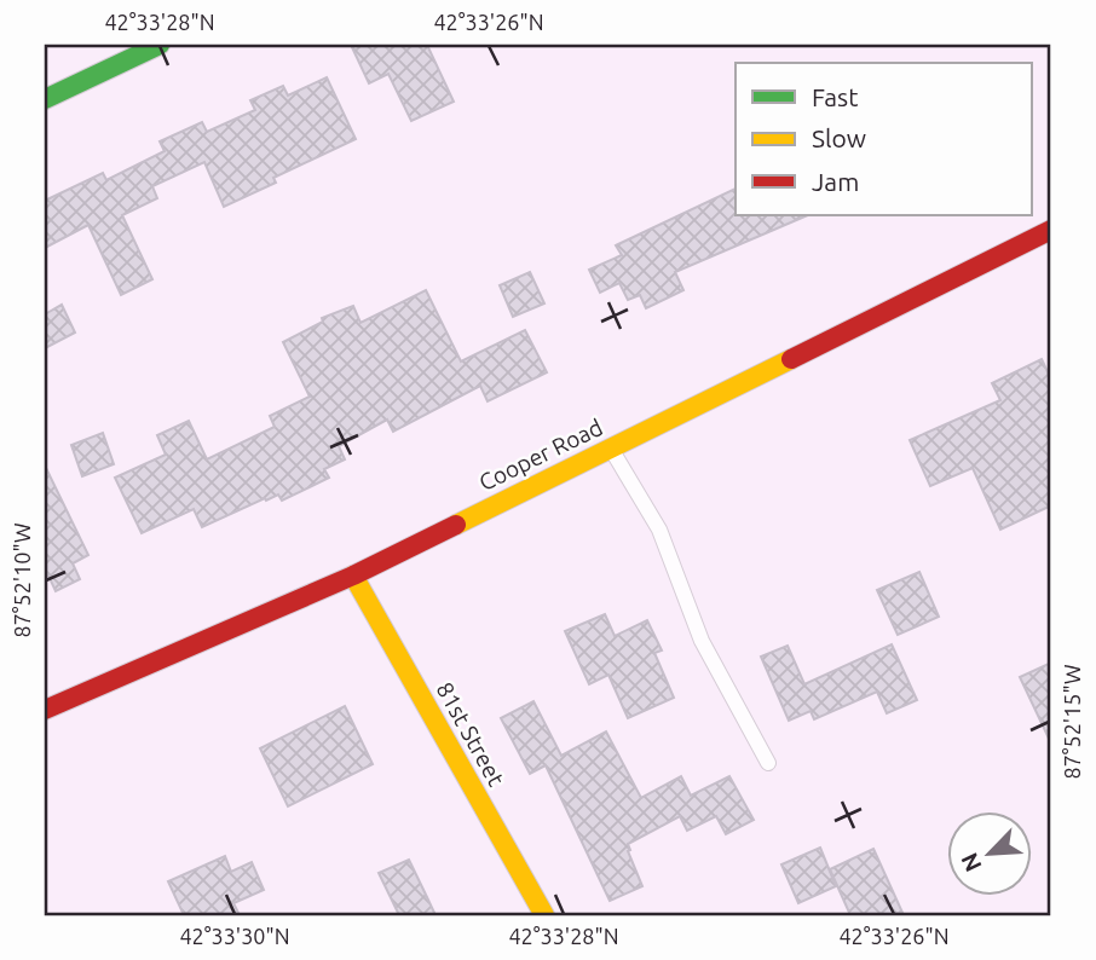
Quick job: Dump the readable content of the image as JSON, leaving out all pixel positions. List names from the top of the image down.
{
  "streets": {
    "street": ["Cooper Road", "81st Street"]
  },
  "crossings": [
    ["Cooper Road", "81st Street"]
  ],
  "legend": ["Fast", "Slow", "Jam"],
  "north": "bottom left",
  "coordinates": [
    "42°33'28\"N",
    "42°33'26\"N",
    "87°52'10\"W",
    "87°52'15\"W",
    "42°33'30\"N"
  ]
}
